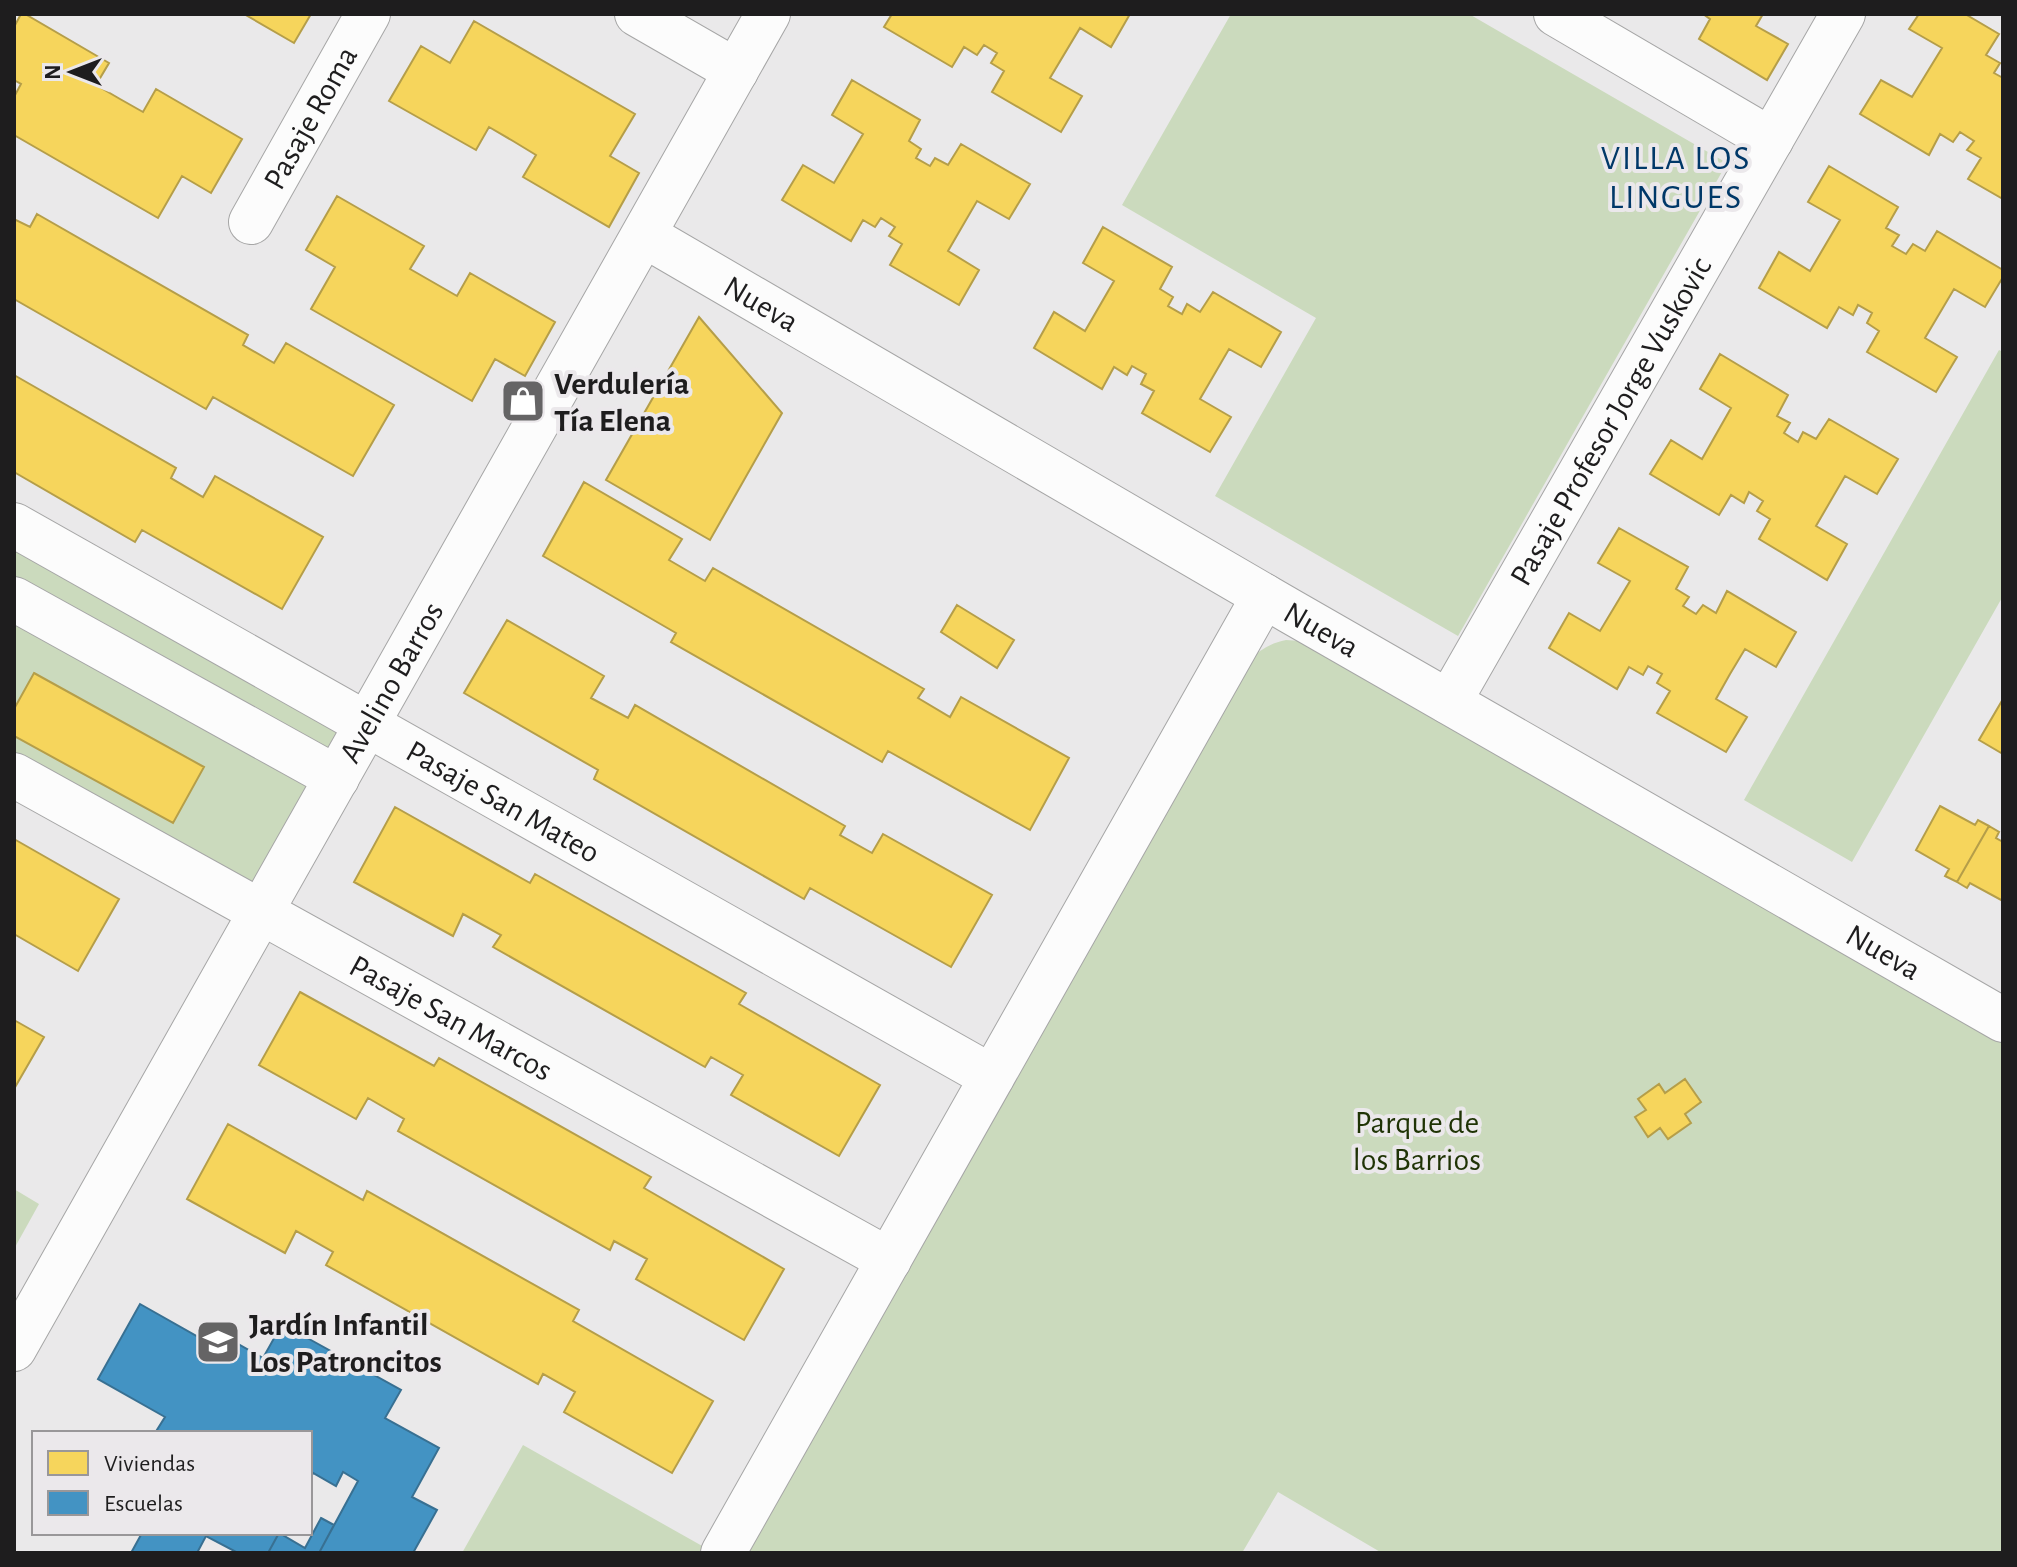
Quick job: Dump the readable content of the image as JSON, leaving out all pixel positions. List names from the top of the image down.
{
  "streets": {
    "street": [
      "Pasaje Roma",
      "Nueva",
      "Pasaje Profesor Jorge Vuskovic",
      "Avelino Barros",
      "Pasaje San Mateo",
      "Pasaje San Marcos"
    ]
  },
  "crossings": [
    ["Nueva", "Pasaje Profesor Jorge Vuskovic"],
    ["Nueva", "Avelino Barros"],
    ["Avelino Barros", "Pasaje San Mateo"],
    ["Avelino Barros", "Pasaje San Marcos"]
  ],
  "districts": ["VILLA LOS LINGUES"],
  "parks": ["Parque de los Barrios"],
  "places": {
    "shop": ["Verdulería Tía Elena"],
    "school or university": ["Jardín Infantil Los Patroncitos"]
  },
  "legend": ["Viviendas", "Escuelas"],
  "north": "left"
}
